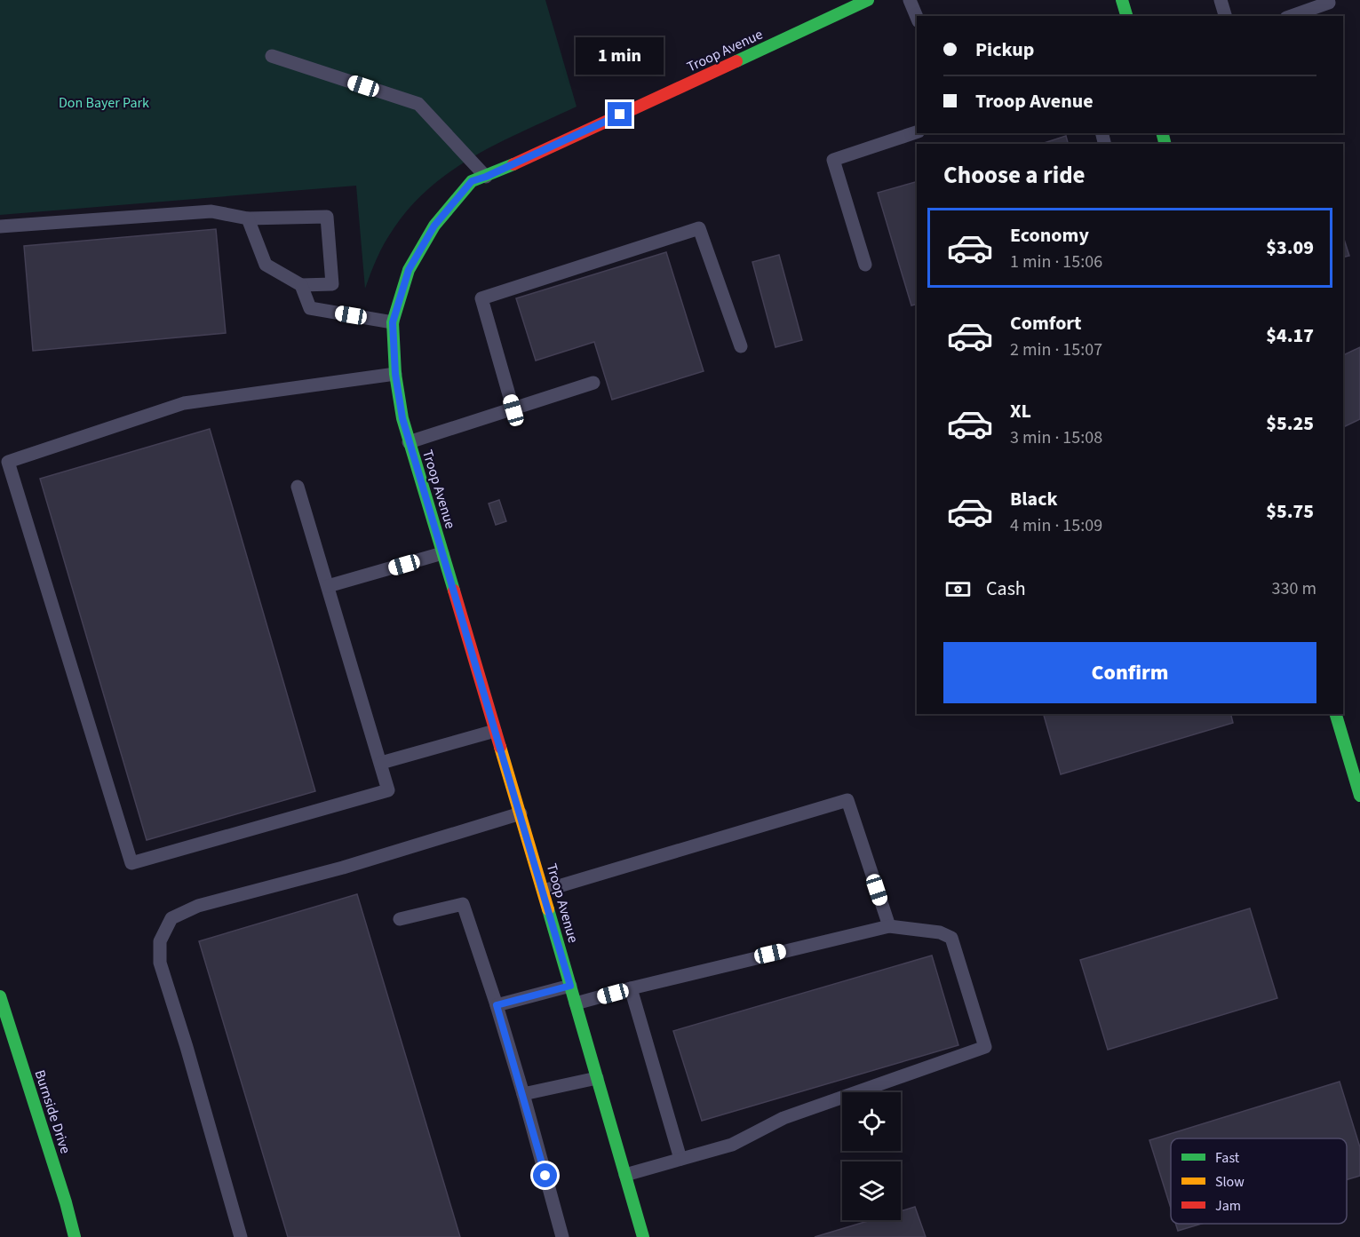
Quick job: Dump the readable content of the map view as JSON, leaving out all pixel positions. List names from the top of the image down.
{
  "streets": {
    "street": ["Troop Avenue", "Burnside Drive"]
  },
  "parks": ["Don Bayer Park"],
  "legend": ["Fast", "Slow", "Jam"],
  "page": {
    "banner": ["Pickup", "Troop Avenue"],
    "bubble": "1 min",
    "heading": "Choose a ride",
    "list": [
      {
        "name": "Economy",
        "note": "1 min · 15:06",
        "value": "$3.09"
      },
      {
        "name": "Comfort",
        "note": "2 min · 15:07",
        "value": "$4.17"
      },
      {
        "name": "XL",
        "note": "3 min · 15:08",
        "value": "$5.25"
      },
      {
        "name": "Black",
        "note": "4 min · 15:09",
        "value": "$5.75"
      }
    ],
    "pay": ["Cash", "330 m"],
    "buttons": "Confirm"
  }
}
